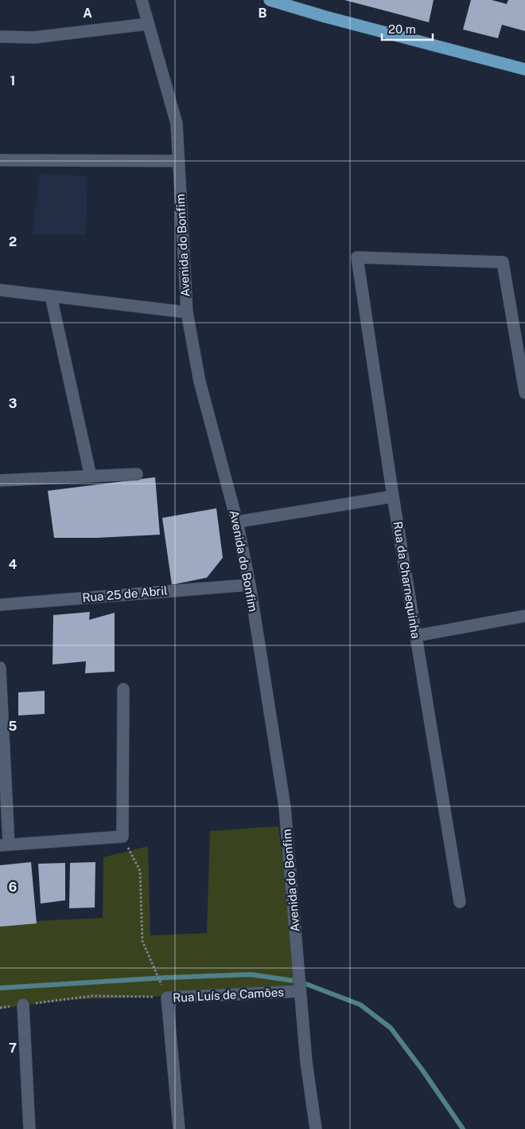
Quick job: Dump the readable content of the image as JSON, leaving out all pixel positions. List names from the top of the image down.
{
  "streets": {
    "street": [
      "Avenida do Bonfim",
      "Rua da Charnequinha",
      "Rua 25 de Abril",
      "Rua Luís de Camões"
    ]
  },
  "crossings": [
    ["Avenida do Bonfim", "Rua 25 de Abril"],
    ["Avenida do Bonfim", "Rua Luís de Camões"]
  ],
  "scale_bar": "20 m",
  "grid": {
    "columns": ["A", "B"],
    "rows": [
      "1",
      "2",
      "3",
      "4",
      "5",
      "6",
      "7"
    ]
  }
}
